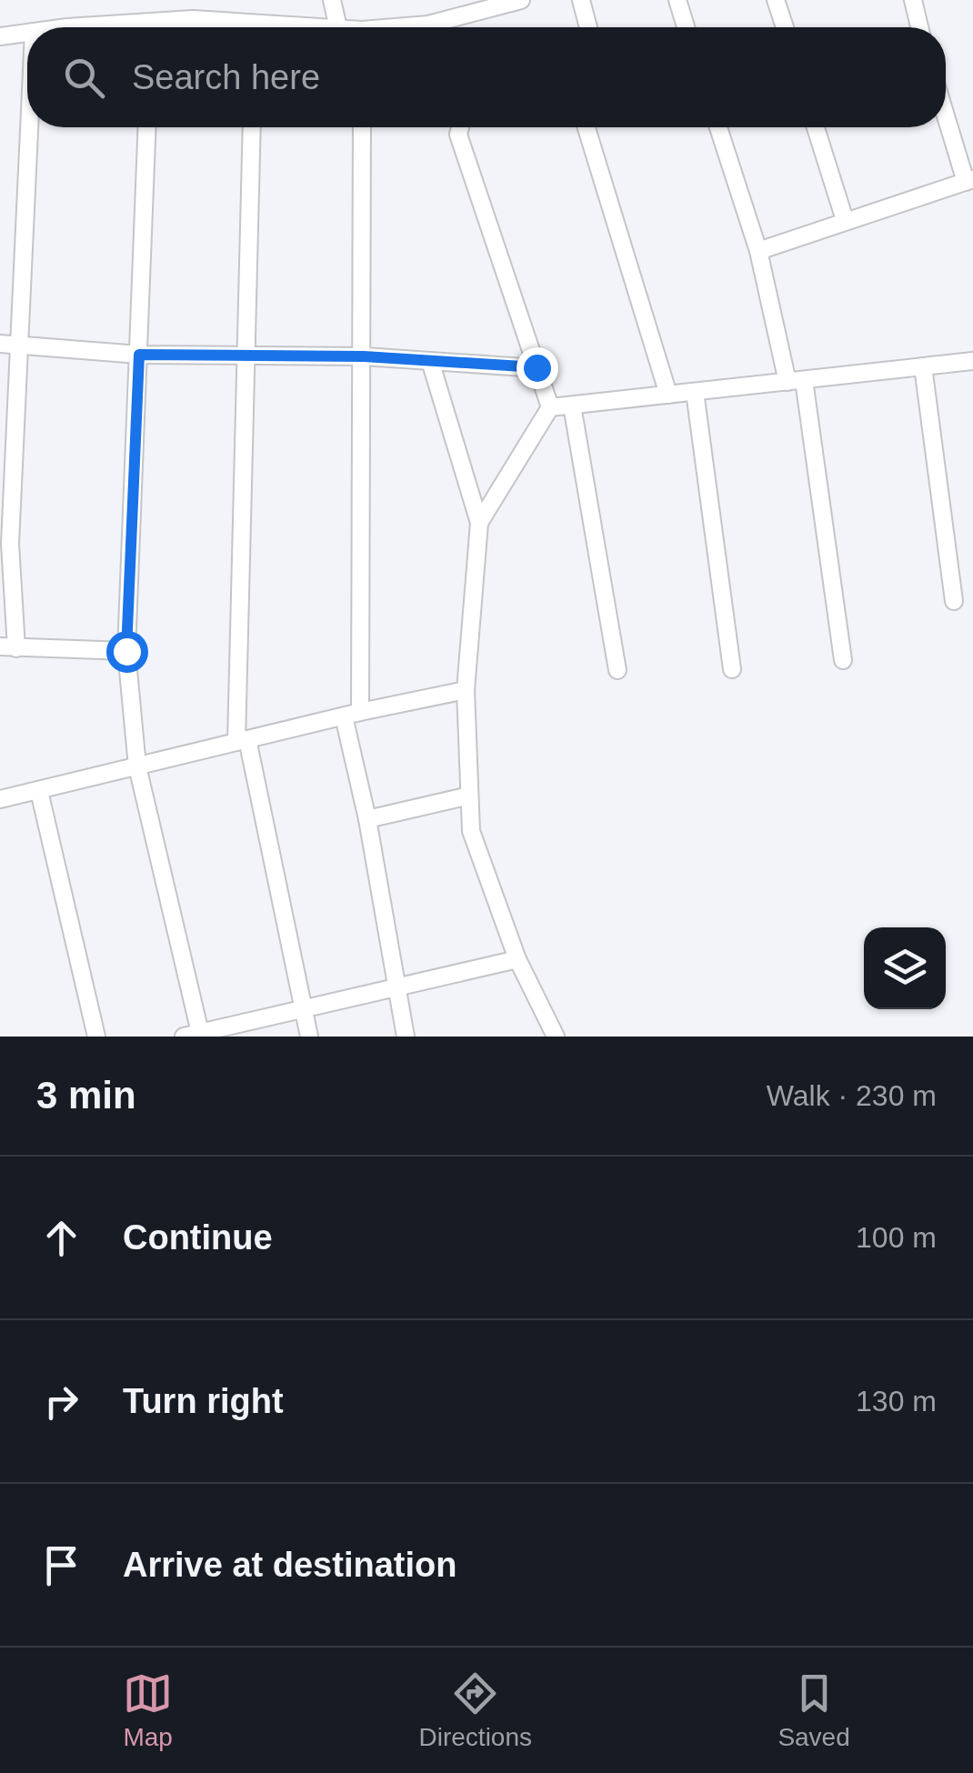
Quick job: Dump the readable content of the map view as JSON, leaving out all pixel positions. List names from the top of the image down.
{
  "page": {
    "search": "Search here",
    "heading": ["3 min", "Walk · 230 m"],
    "list": [
      ["Continue", "100 m"],
      ["Turn right", "130 m"],
      "Arrive at destination"
    ],
    "nav": ["Map", "Directions", "Saved"]
  }
}
